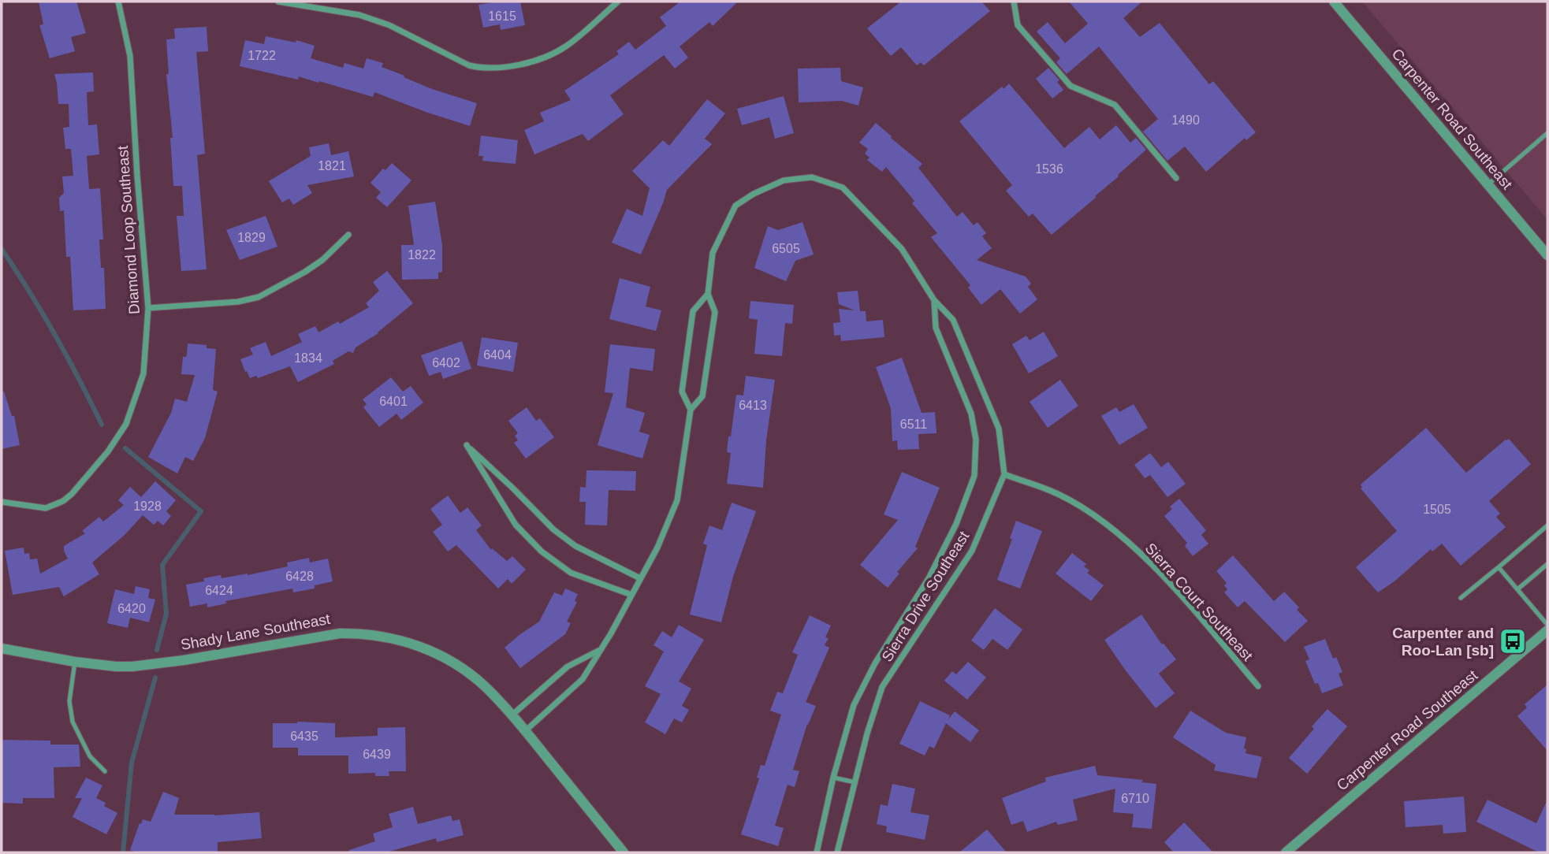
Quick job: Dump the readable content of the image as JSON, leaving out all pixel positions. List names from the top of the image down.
{
  "streets": {
    "street": [
      "Carpenter Road Southeast",
      "Diamond Loop Southeast",
      "Sierra Drive Southeast",
      "Sierra Court Southeast",
      "Shady Lane Southeast"
    ]
  },
  "crossings": [
    ["Sierra Drive Southeast", "Sierra Court Southeast"],
    ["Sierra Drive Southeast", "Shady Lane Southeast"]
  ],
  "places": {
    "bus stop": ["Carpenter and Roo-Lan [sb]"]
  },
  "house_numbers": [
    "1615",
    "1722",
    "1490",
    "1821",
    "1536",
    "1829",
    "6505",
    "1822",
    "6404",
    "1834",
    "6402",
    "6401",
    "6413",
    "6511",
    "1928",
    "1505",
    "6428",
    "6424",
    "6420",
    "6435",
    "6439",
    "6710"
  ]
}
